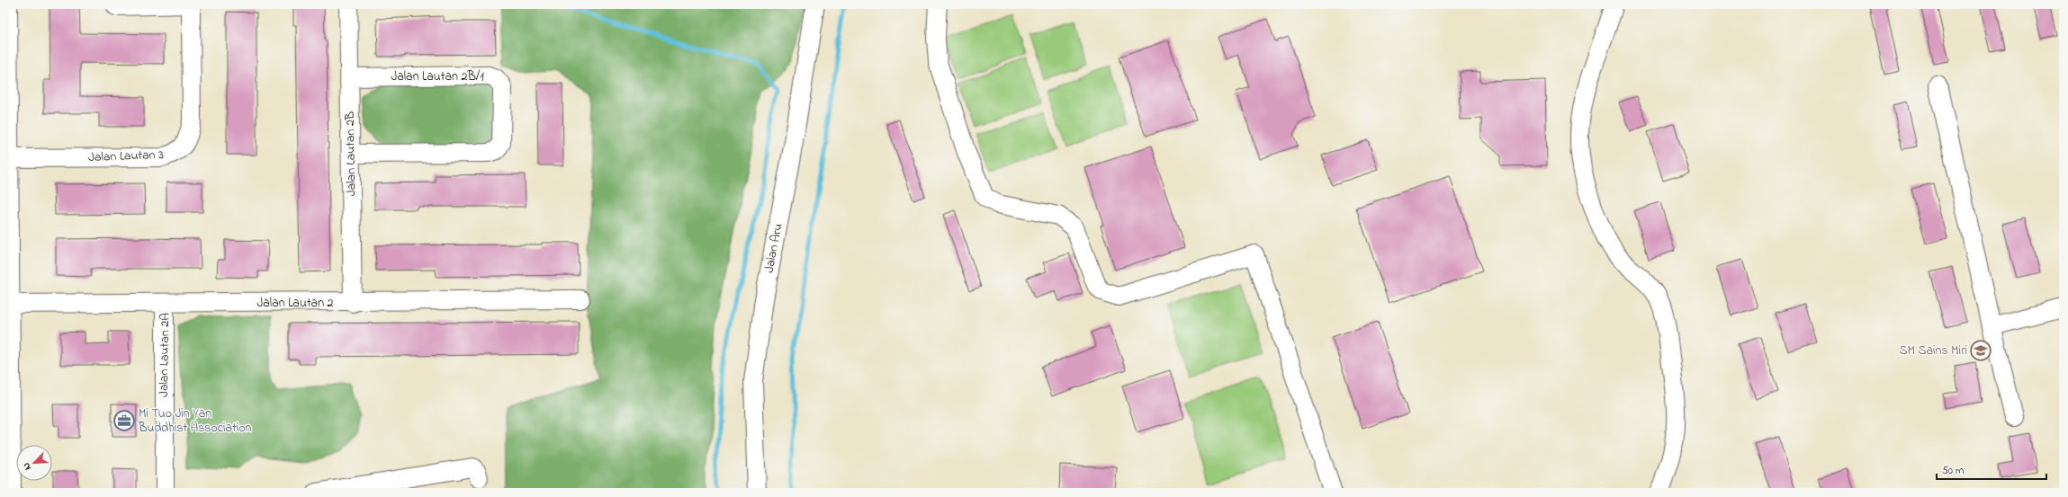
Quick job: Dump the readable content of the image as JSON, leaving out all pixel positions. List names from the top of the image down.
{
  "streets": {
    "street": [
      "Jalan Lautan 2B/1",
      "Jalan Lautan 2B",
      "Jalan Lautan 3",
      "Jalan Aru",
      "Jalan Lautan 2",
      "Jalan Lautan 2A"
    ]
  },
  "crossings": [
    ["Jalan Lautan 2B/1", "Jalan Lautan 2B"],
    ["Jalan Lautan 2B", "Jalan Lautan 2"],
    ["Jalan Lautan 2", "Jalan Lautan 2A"]
  ],
  "places": {
    "school or university": ["SM Sains Miri"],
    "office": ["Mi Tuo Jin Yan Buddhist Association"]
  },
  "scale_bar": "50 m",
  "north": "bottom left"
}
